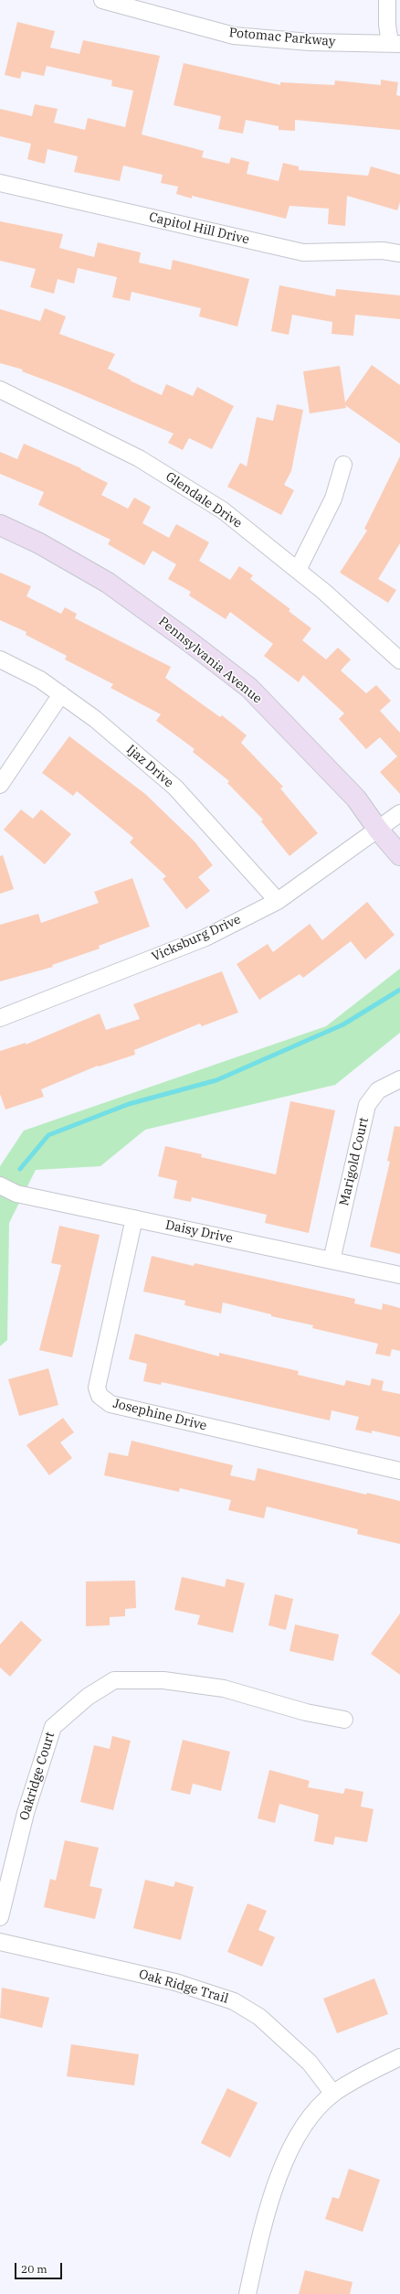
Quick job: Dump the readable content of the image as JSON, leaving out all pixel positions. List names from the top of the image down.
{
  "streets": {
    "street": [
      "Potomac Parkway",
      "Capitol Hill Drive",
      "Glendale Drive",
      "Pennsylvania Avenue",
      "Ijaz Drive",
      "Vicksburg Drive",
      "Marigold Court",
      "Daisy Drive",
      "Josephine Drive",
      "Oakridge Court",
      "Oak Ridge Trail"
    ]
  },
  "crossings": [
    ["Pennsylvania Avenue", "Vicksburg Drive"],
    ["Ijaz Drive", "Vicksburg Drive"],
    ["Marigold Court", "Daisy Drive"],
    ["Daisy Drive", "Josephine Drive"]
  ],
  "scale_bar": "20 m"
}
